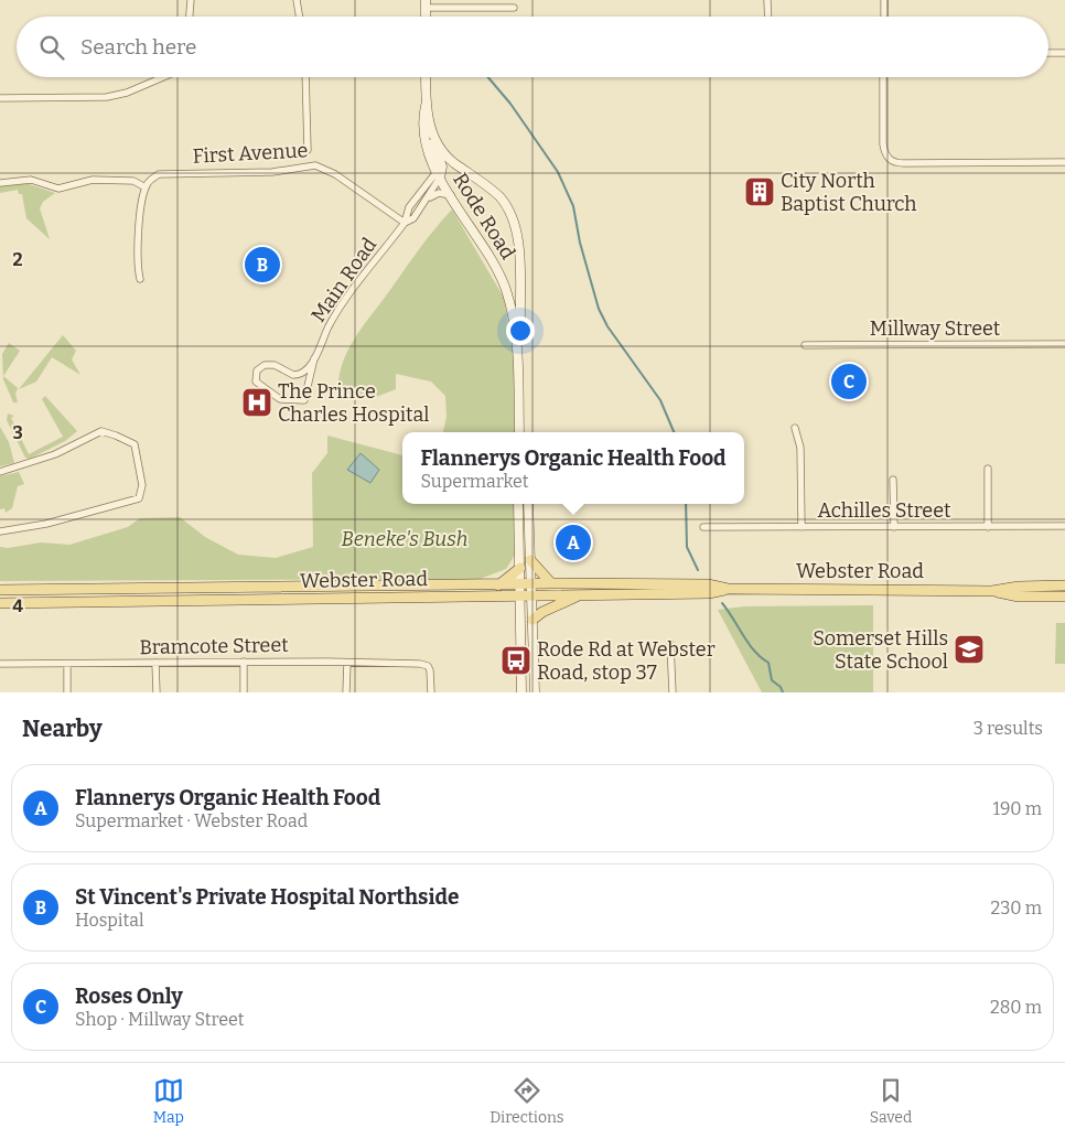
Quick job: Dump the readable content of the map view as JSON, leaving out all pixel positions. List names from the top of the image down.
{
  "streets": {
    "main road": ["Rode Road", "Webster Road"],
    "street": [
      "First Avenue",
      "Main Road",
      "Millway Street",
      "Achilles Street",
      "Bramcote Street"
    ]
  },
  "crossings": [
    ["First Avenue", "Main Road"],
    ["Rode Road", "Main Road"]
  ],
  "parks": ["Beneke's Bush"],
  "places": {
    "building": ["City North Baptist Church"],
    "hospital": ["The Prince Charles Hospital"],
    "school or university": ["Somerset Hills State School"],
    "bus stop": ["Rode Rd at Webster Road, stop 37"]
  },
  "page": {
    "search": "Search here",
    "pins": ["B", "C", "A"],
    "popup": ["Flannerys Organic Health Food", "Supermarket"],
    "heading": ["Nearby", "3 results"],
    "list": [
      {
        "mark": "A",
        "name": "Flannerys Organic Health Food",
        "note": "Supermarket · Webster Road",
        "value": "190 m"
      },
      {
        "mark": "B",
        "name": "St Vincent's Private Hospital Northside",
        "note": "Hospital",
        "value": "230 m"
      },
      {
        "mark": "C",
        "name": "Roses Only",
        "note": "Shop · Millway Street",
        "value": "280 m"
      }
    ],
    "nav": ["Map", "Directions", "Saved"]
  },
  "grid": {
    "rows": ["2", "3", "4"]
  }
}
